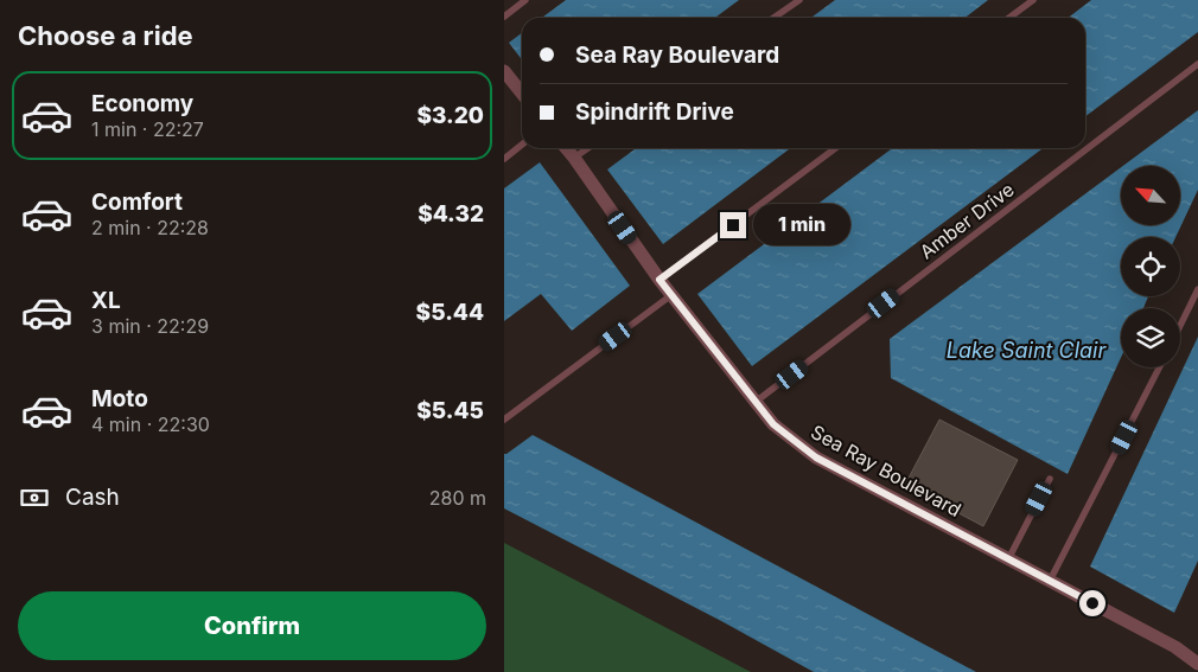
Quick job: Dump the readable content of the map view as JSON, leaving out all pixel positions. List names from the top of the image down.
{
  "streets": {
    "street": ["Sea Ray Boulevard"],
    "lane": ["Amber Drive"]
  },
  "crossings": [
    ["Amber Drive", "Sea Ray Boulevard"]
  ],
  "water": ["Lake Saint Clair"],
  "north": "top left",
  "page": {
    "heading": "Choose a ride",
    "banner": ["Sea Ray Boulevard", "Spindrift Drive"],
    "list": [
      {
        "name": "Economy",
        "note": "1 min · 22:27",
        "value": "$3.20"
      },
      {
        "name": "Comfort",
        "note": "2 min · 22:28",
        "value": "$4.32"
      },
      {
        "name": "XL",
        "note": "3 min · 22:29",
        "value": "$5.44"
      },
      {
        "name": "Moto",
        "note": "4 min · 22:30",
        "value": "$5.45"
      }
    ],
    "bubble": "1 min",
    "pay": ["Cash", "280 m"],
    "buttons": "Confirm"
  }
}
